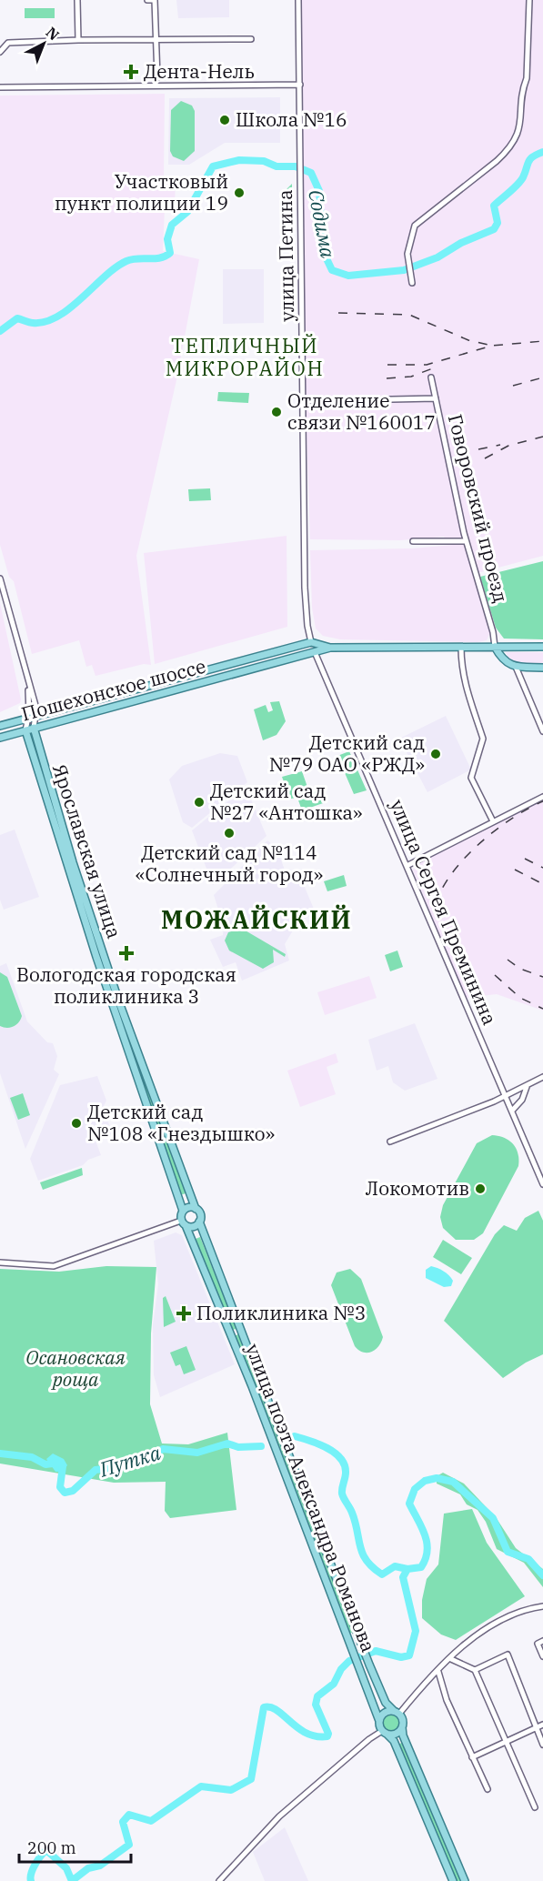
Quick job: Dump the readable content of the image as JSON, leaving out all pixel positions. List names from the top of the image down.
{
  "streets": {
    "main road": ["Пошехонское шоссе", "Ярославская улица", "улица поэта Александра Романова"],
    "street": ["улица Петина", "Говоровский проезд", "улица Сергея Преминина"]
  },
  "crossings": [
    ["улица Петина", "Пошехонское шоссе"],
    ["Говоровский проезд", "Пошехонское шоссе"],
    ["Пошехонское шоссе", "Ярославская улица"],
    ["Пошехонское шоссе", "улица Сергея Преминина"],
    ["Ярославская улица", "улица поэта Александра Романова"]
  ],
  "districts": ["ТЕПЛИЧНЫЙ МИКРОРАЙОН", "МОЖАЙСКИЙ"],
  "water": ["Содима", "Путка"],
  "parks": ["Осановская роща"],
  "places": {
    "health": ["Дента-Нель", "Вологодская городская поликлиника 3", "Поликлиника №3"],
    "other": [
      "Школа №16",
      "Участковый пункт полиции 19",
      "Отделение связи №160017",
      "Детский сад №79 ОАО «РЖД»",
      "Детский сад №27 «Антошка»",
      "Детский сад №114 «Солнечный город»",
      "Детский сад №108 «Гнездышко»",
      "Локомотив"
    ]
  },
  "scale_bar": "200 m",
  "north": "top right"
}
